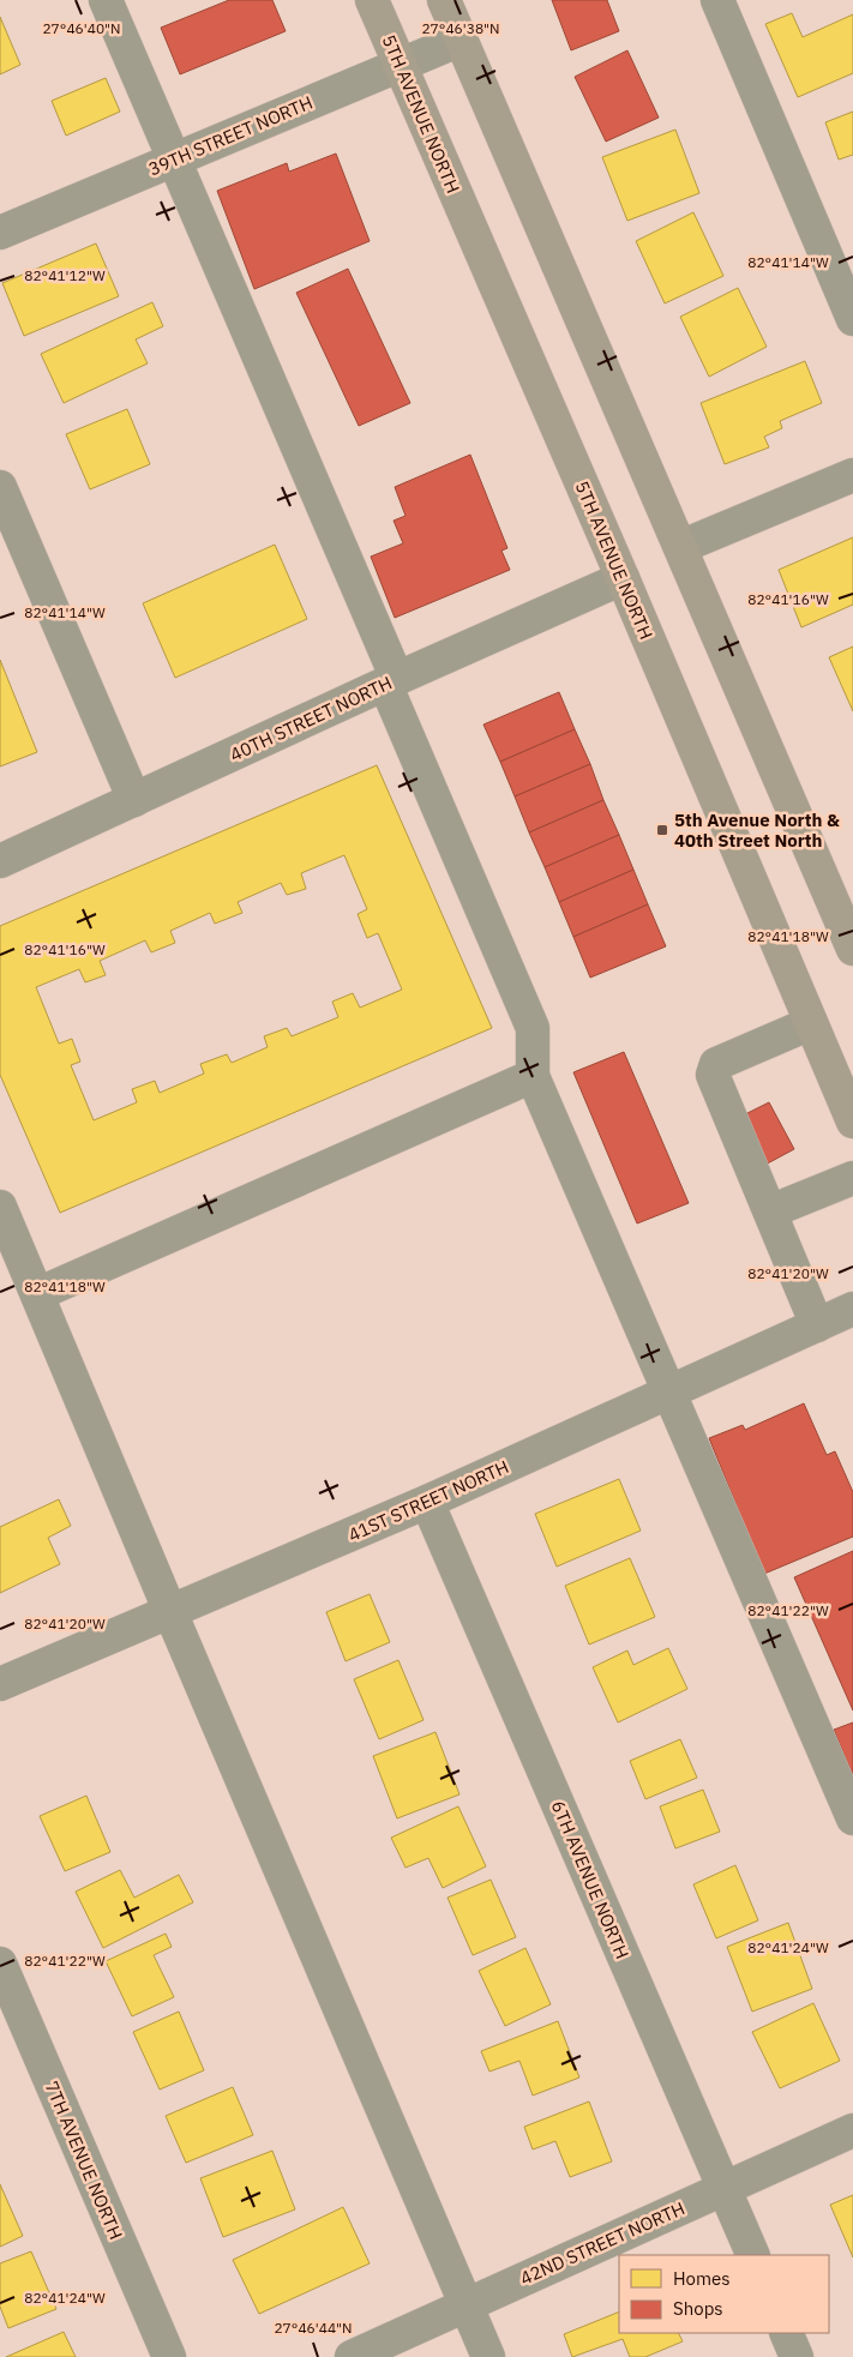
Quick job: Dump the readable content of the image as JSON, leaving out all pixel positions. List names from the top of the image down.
{
  "streets": {
    "main road": ["5TH AVENUE NORTH"],
    "street": [
      "39TH STREET NORTH",
      "40TH STREET NORTH",
      "41ST STREET NORTH",
      "6TH AVENUE NORTH",
      "7TH AVENUE NORTH",
      "42ND STREET NORTH"
    ]
  },
  "crossings": [
    ["5TH AVENUE NORTH", "39TH STREET NORTH"],
    ["5TH AVENUE NORTH", "40TH STREET NORTH"],
    ["41ST STREET NORTH", "6TH AVENUE NORTH"],
    ["6TH AVENUE NORTH", "42ND STREET NORTH"]
  ],
  "places": {
    "transit": ["5th Avenue North & 40th Street North"]
  },
  "legend": ["Homes", "Shops"],
  "coordinates": [
    "27°46'40\"N",
    "27°46'38\"N",
    "82°41'14\"W",
    "82°41'12\"W",
    "82°41'16\"W",
    "82°41'18\"W",
    "82°41'20\"W",
    "82°41'22\"W",
    "82°41'24\"W",
    "27°46'44\"N"
  ]
}
